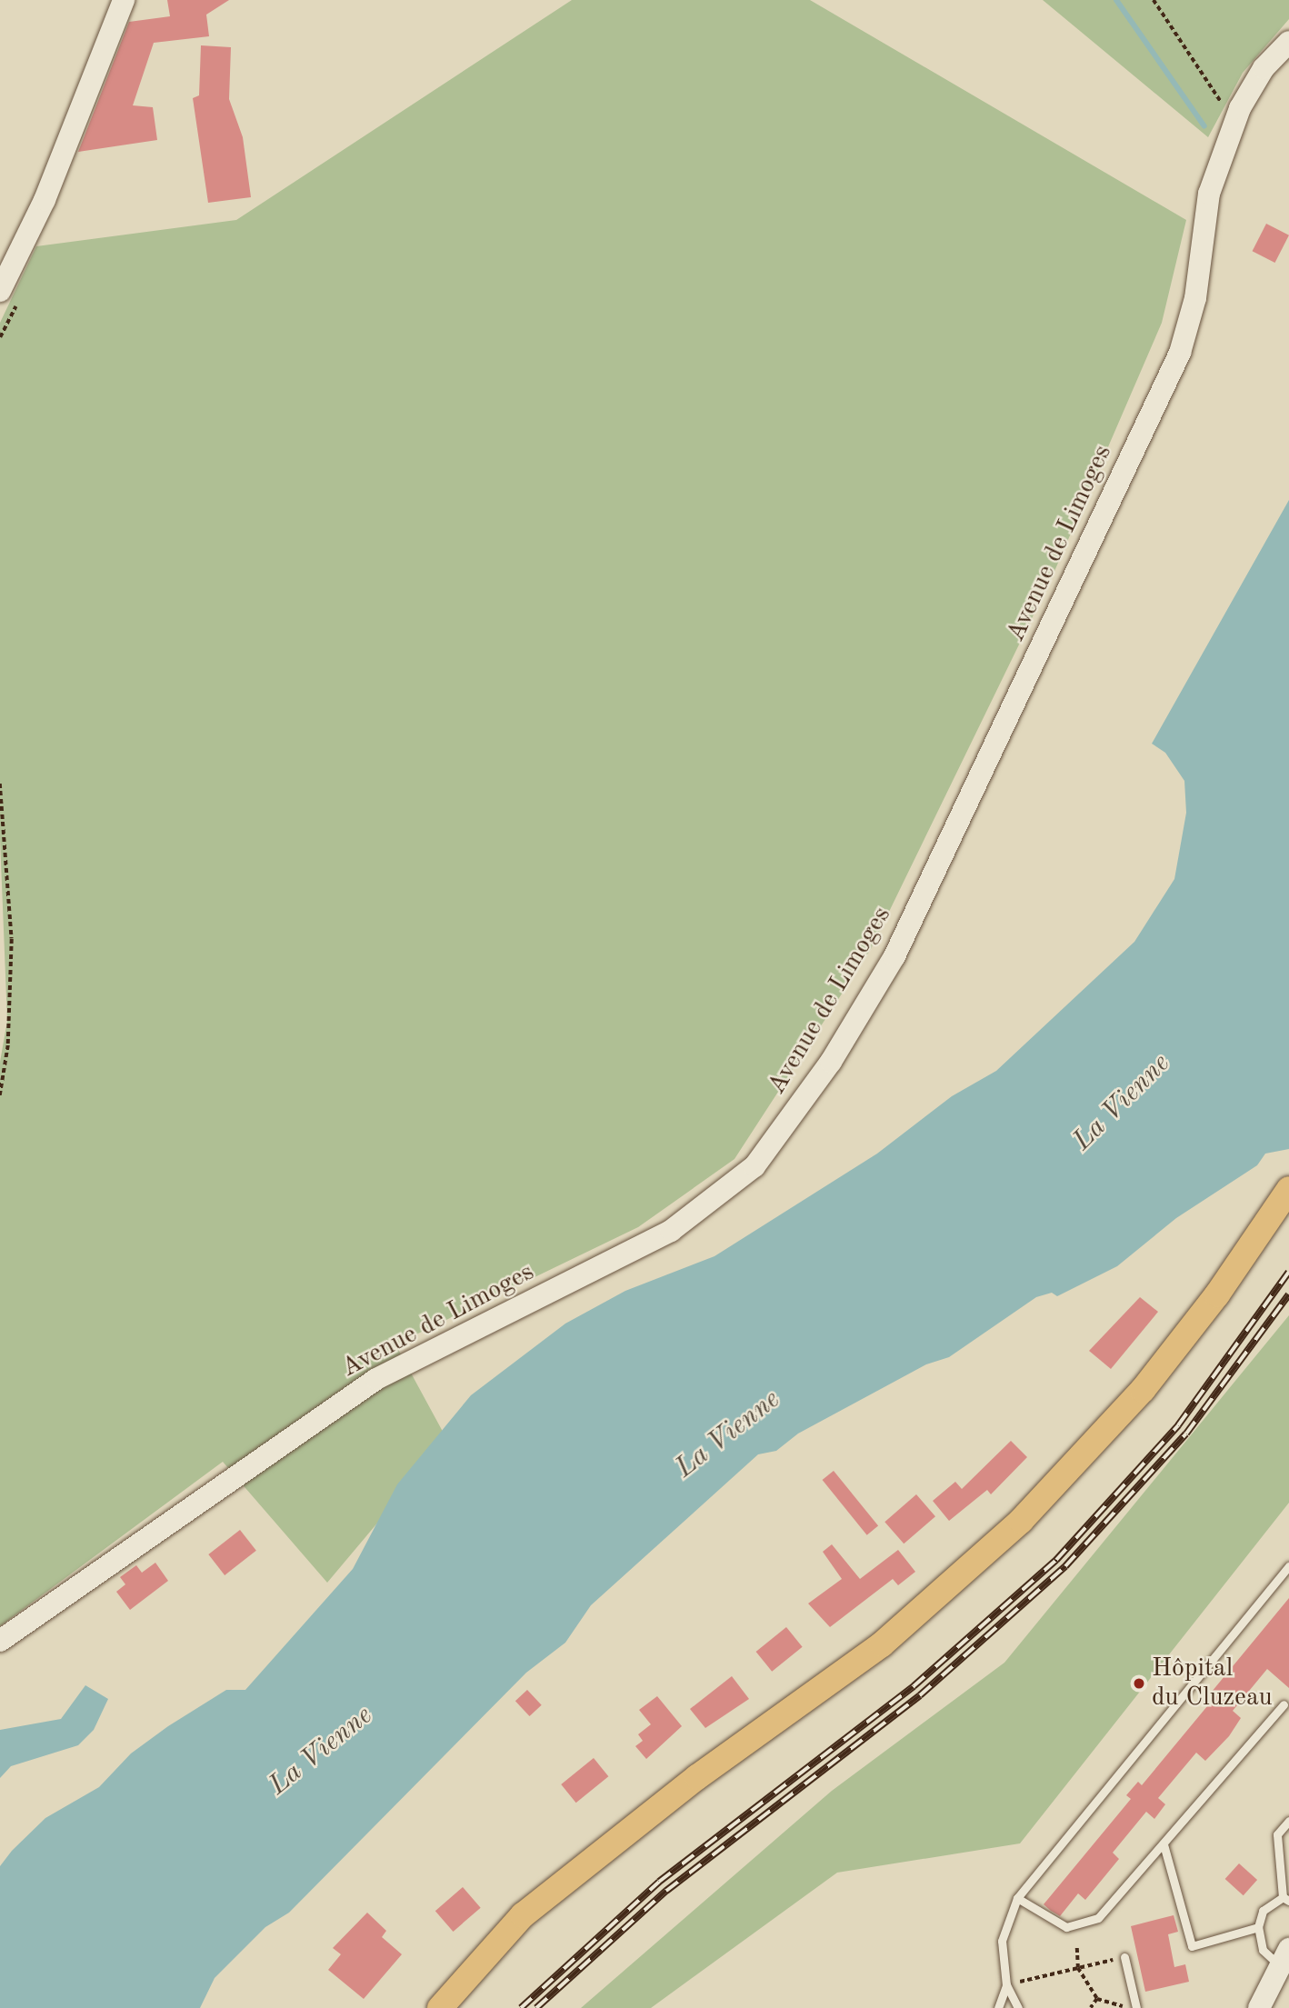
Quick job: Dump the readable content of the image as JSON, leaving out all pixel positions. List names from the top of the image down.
{
  "streets": {
    "main road": ["Avenue de Limoges"]
  },
  "water": ["La Vienne"],
  "places": ["Hôpital du Cluzeau"]
}
